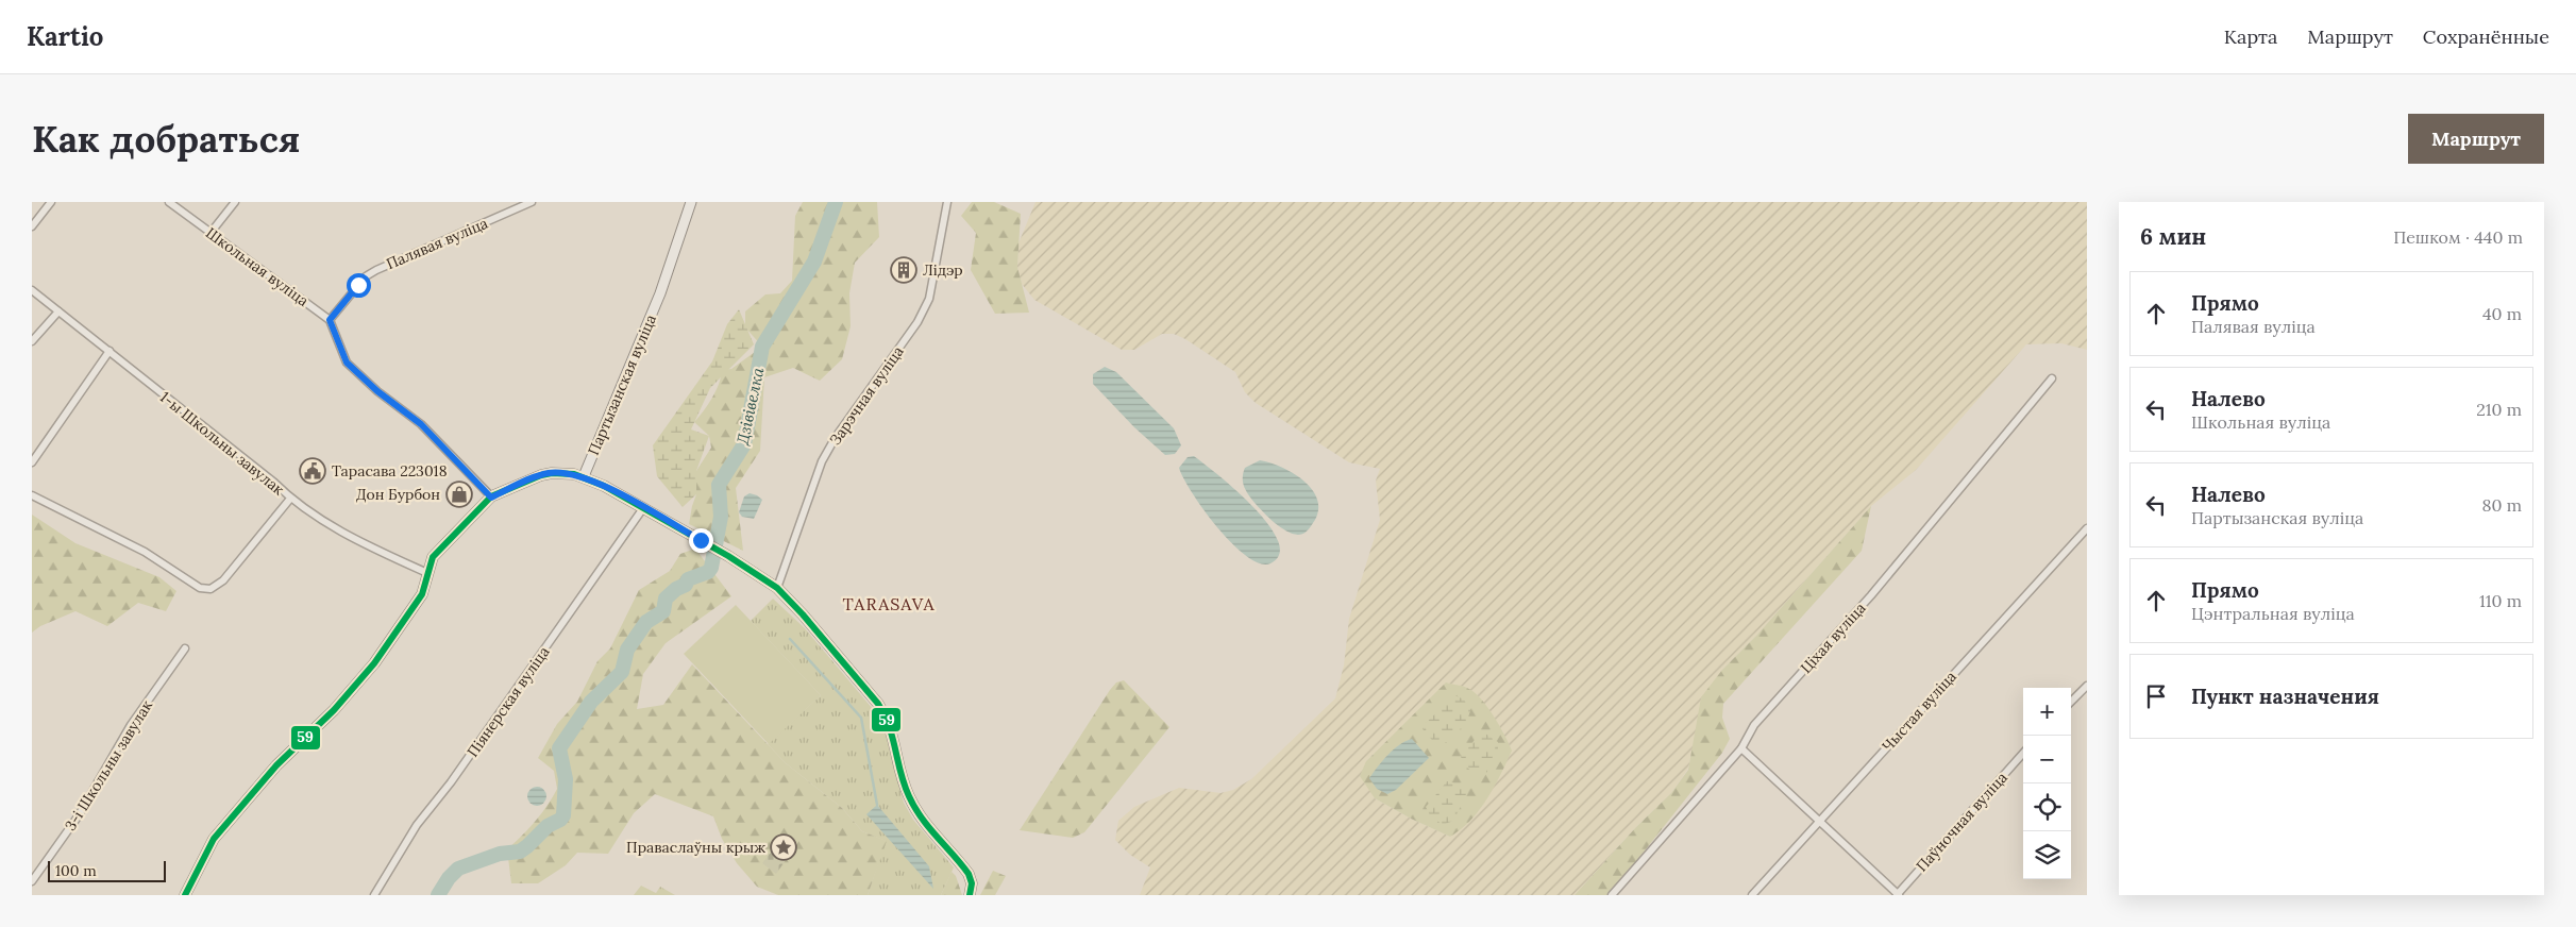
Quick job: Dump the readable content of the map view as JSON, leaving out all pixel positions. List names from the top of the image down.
{
  "streets": {
    "street": [
      "Палявая вуліца",
      "Школьная вуліца",
      "Партызанская вуліца",
      "Зарэчная вуліца",
      "1-ы Школьны завулак",
      "Ціхая вуліца",
      "Піянерская вуліца",
      "Чыстая вуліца",
      "3-і Школьны завулак",
      "Паўночная вуліца"
    ]
  },
  "crossings": [
    ["Палявая вуліца", "Школьная вуліца"]
  ],
  "districts": ["TARASAVA"],
  "water": ["Дзівівелка"],
  "places": {
    "building": ["Лідэр"],
    "public building": ["Тарасава 223018"],
    "shop": ["Дон Бурбон"],
    "place": ["Праваслаўны крыж"]
  },
  "lines": ["transit line 59"],
  "scale_bar": "100 m",
  "page": {
    "header": "Kartio",
    "nav": ["Карта", "Маршрут", "Сохранённые"],
    "buttons": "Маршрут",
    "title": "Как добраться",
    "heading": ["6 мин", "Пешком · 440 m"],
    "list": [
      ["Прямо", "Палявая вуліца", "40 m"],
      ["Налево", "Школьная вуліца", "210 m"],
      ["Налево", "Партызанская вуліца", "80 m"],
      ["Прямо", "Цэнтральная вуліца", "110 m"],
      "Пункт назначения"
    ],
    "map_buttons": ["+", "−"],
    "scale": "100 m"
  }
}
